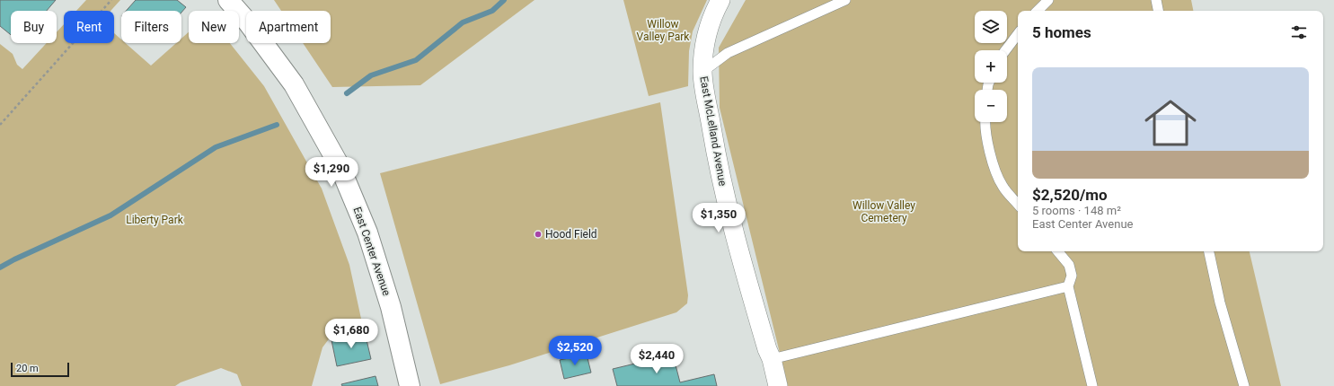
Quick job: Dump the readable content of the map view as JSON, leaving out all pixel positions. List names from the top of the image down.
{
  "streets": {
    "street": ["East McLelland Avenue", "East Center Avenue"]
  },
  "parks": ["Willow Valley Park", "Willow Valley Cemetery", "Liberty Park"],
  "places": ["Hood Field"],
  "scale_bar": "20 m",
  "page": {
    "map_buttons": ["+", "−"],
    "chip": [
      "Buy",
      "Rent",
      "Filters",
      "New",
      "Apartment"
    ],
    "heading": "5 homes",
    "list": [
      {
        "name": "$2,520/mo",
        "note": "5 rooms · 148 m² · East Center Avenue"
      }
    ],
    "price": [
      "$1,290",
      "$1,350",
      "$1,680",
      "$2,520",
      "$2,440"
    ],
    "scale": "20 m"
  }
}
